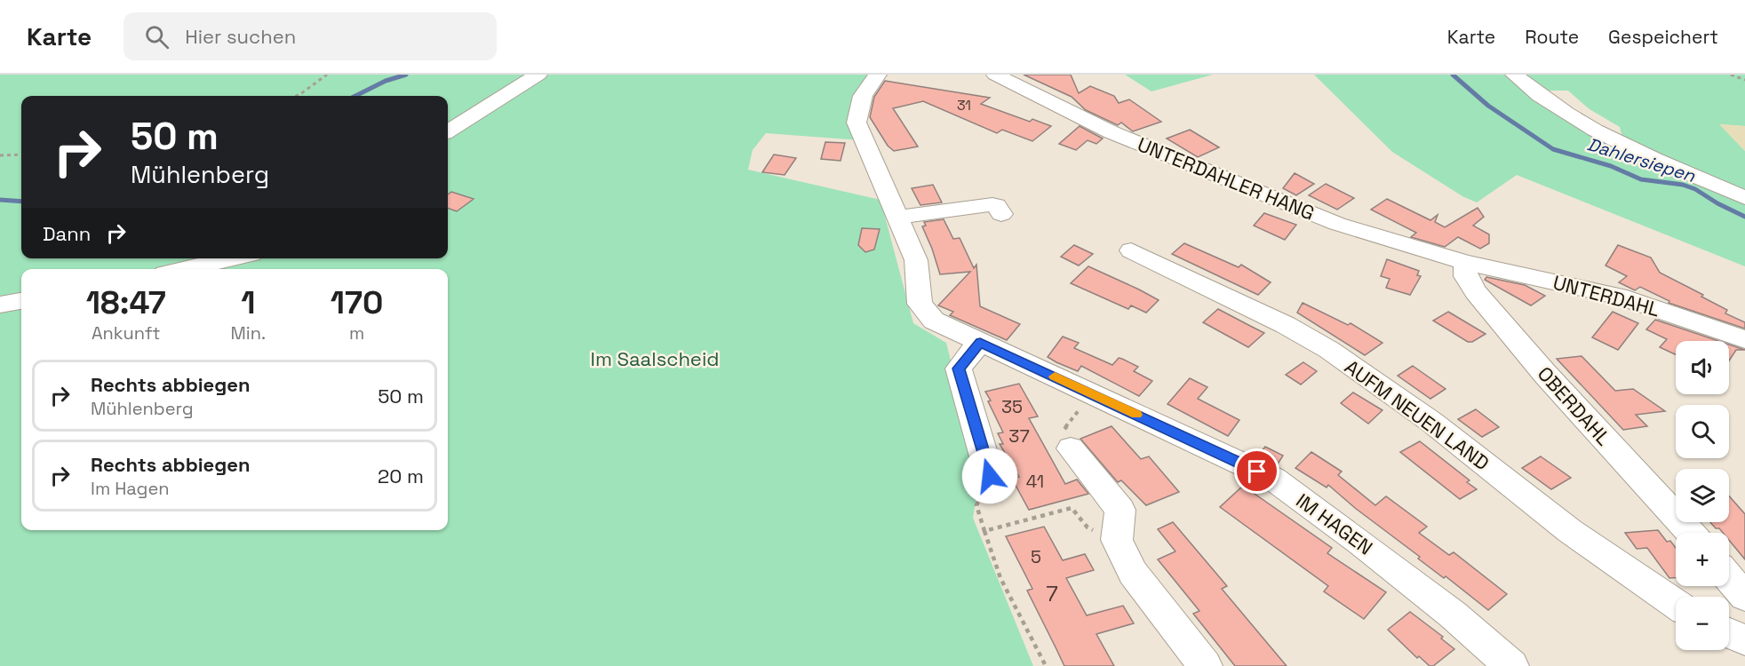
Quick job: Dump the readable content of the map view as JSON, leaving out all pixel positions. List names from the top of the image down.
{
  "streets": {
    "street": [
      "UNTERDAHLER HANG",
      "UNTERDAHL",
      "OBERDAHL",
      "AUFM NEUEN LAND",
      "IM HAGEN"
    ]
  },
  "crossings": [
    ["UNTERDAHLER HANG", "UNTERDAHL"],
    ["UNTERDAHLER HANG", "OBERDAHL"],
    ["UNTERDAHL", "OBERDAHL"]
  ],
  "water": ["Dahlersiepen"],
  "parks": ["Im Saalscheid"],
  "house_numbers": [
    "31",
    "35",
    "37",
    "41",
    "5",
    "7"
  ],
  "page": {
    "header": "Karte",
    "search": "Hier suchen",
    "nav": ["Karte", "Route", "Gespeichert"],
    "turn": ["50 m", "Mühlenberg"],
    "then": "Dann",
    "eta": [
      "18:47",
      "Ankunft",
      "1",
      "Min.",
      "170",
      "m"
    ],
    "map_buttons": ["+", "−"],
    "list": [
      {
        "name": "Rechts abbiegen",
        "note": "Mühlenberg",
        "value": "50 m"
      },
      {
        "name": "Rechts abbiegen",
        "note": "Im Hagen",
        "value": "20 m"
      }
    ]
  }
}
